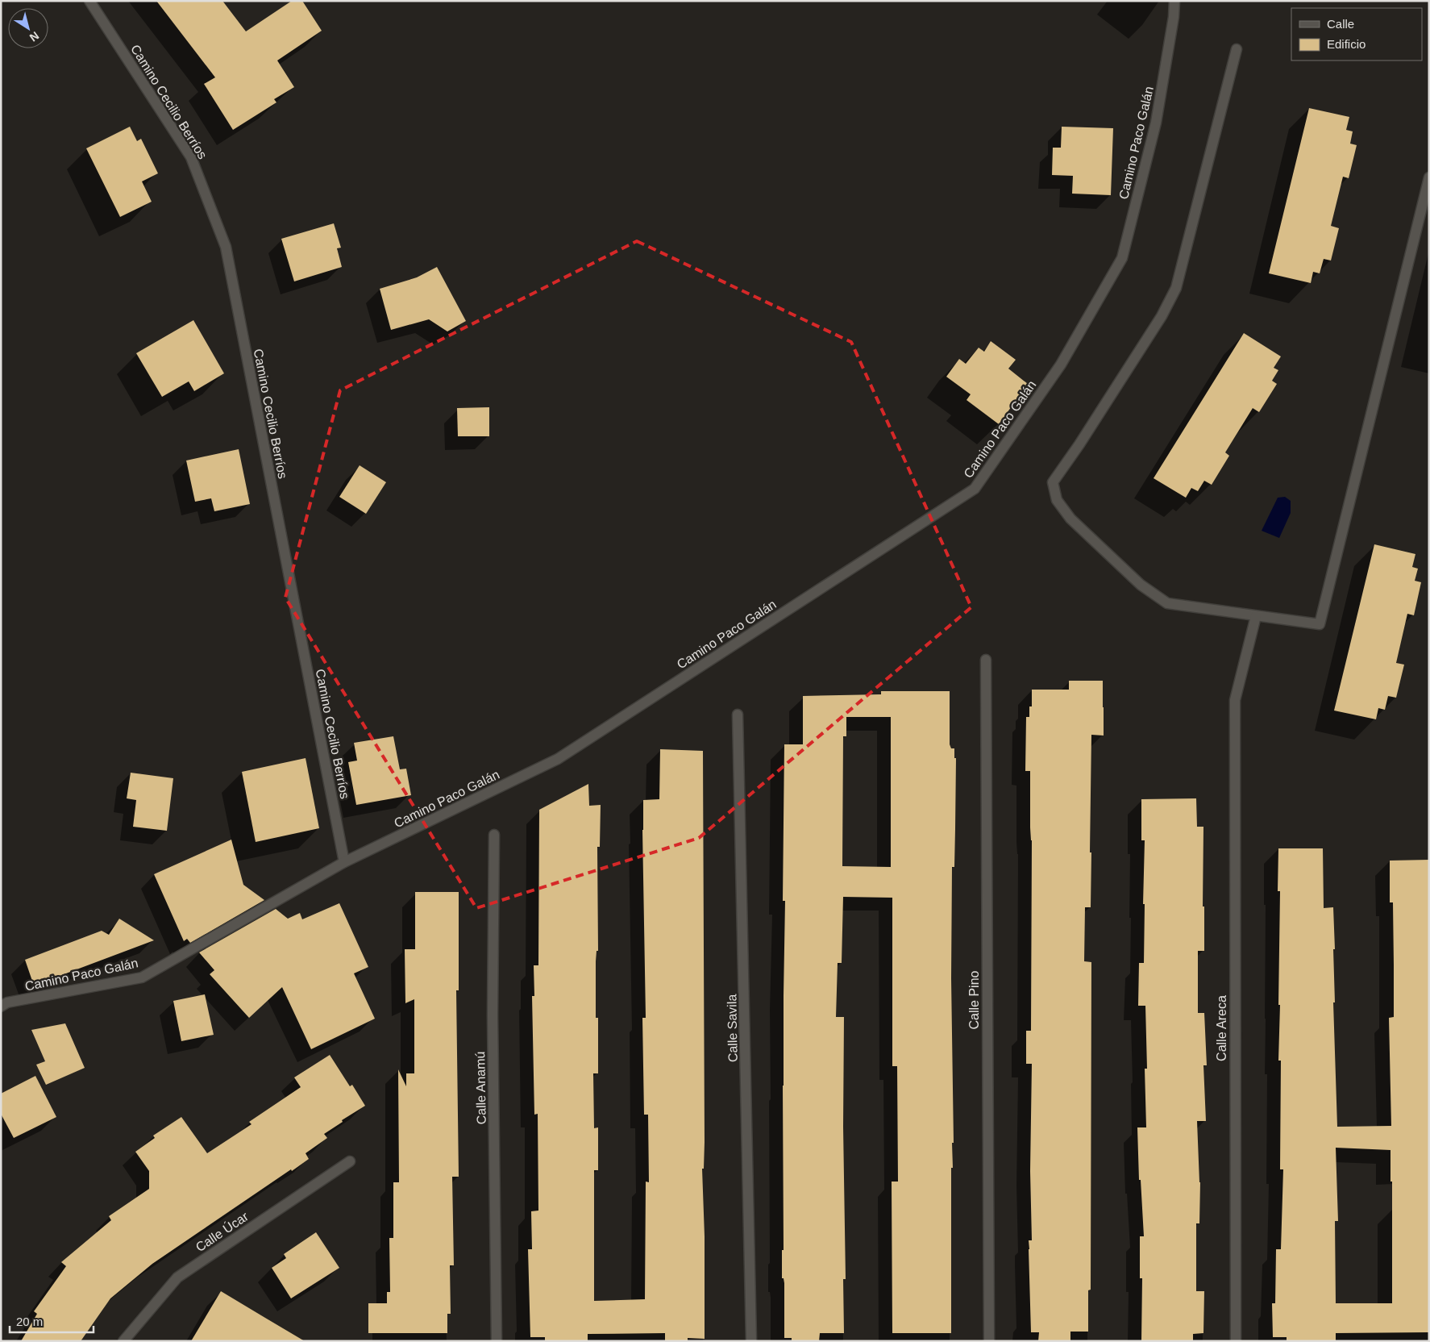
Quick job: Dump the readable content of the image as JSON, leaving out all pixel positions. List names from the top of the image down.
{
  "streets": {
    "street": [
      "Camino Cecilio Berríos",
      "Camino Paco Galán",
      "Calle Pino",
      "Calle Savila",
      "Calle Areca",
      "Calle Anamú",
      "Calle Úcar"
    ]
  },
  "crossings": [
    ["Camino Cecilio Berríos", "Camino Paco Galán"]
  ],
  "legend": ["Calle", "Edificio"],
  "scale_bar": "20 m",
  "north": "bottom right"
}
